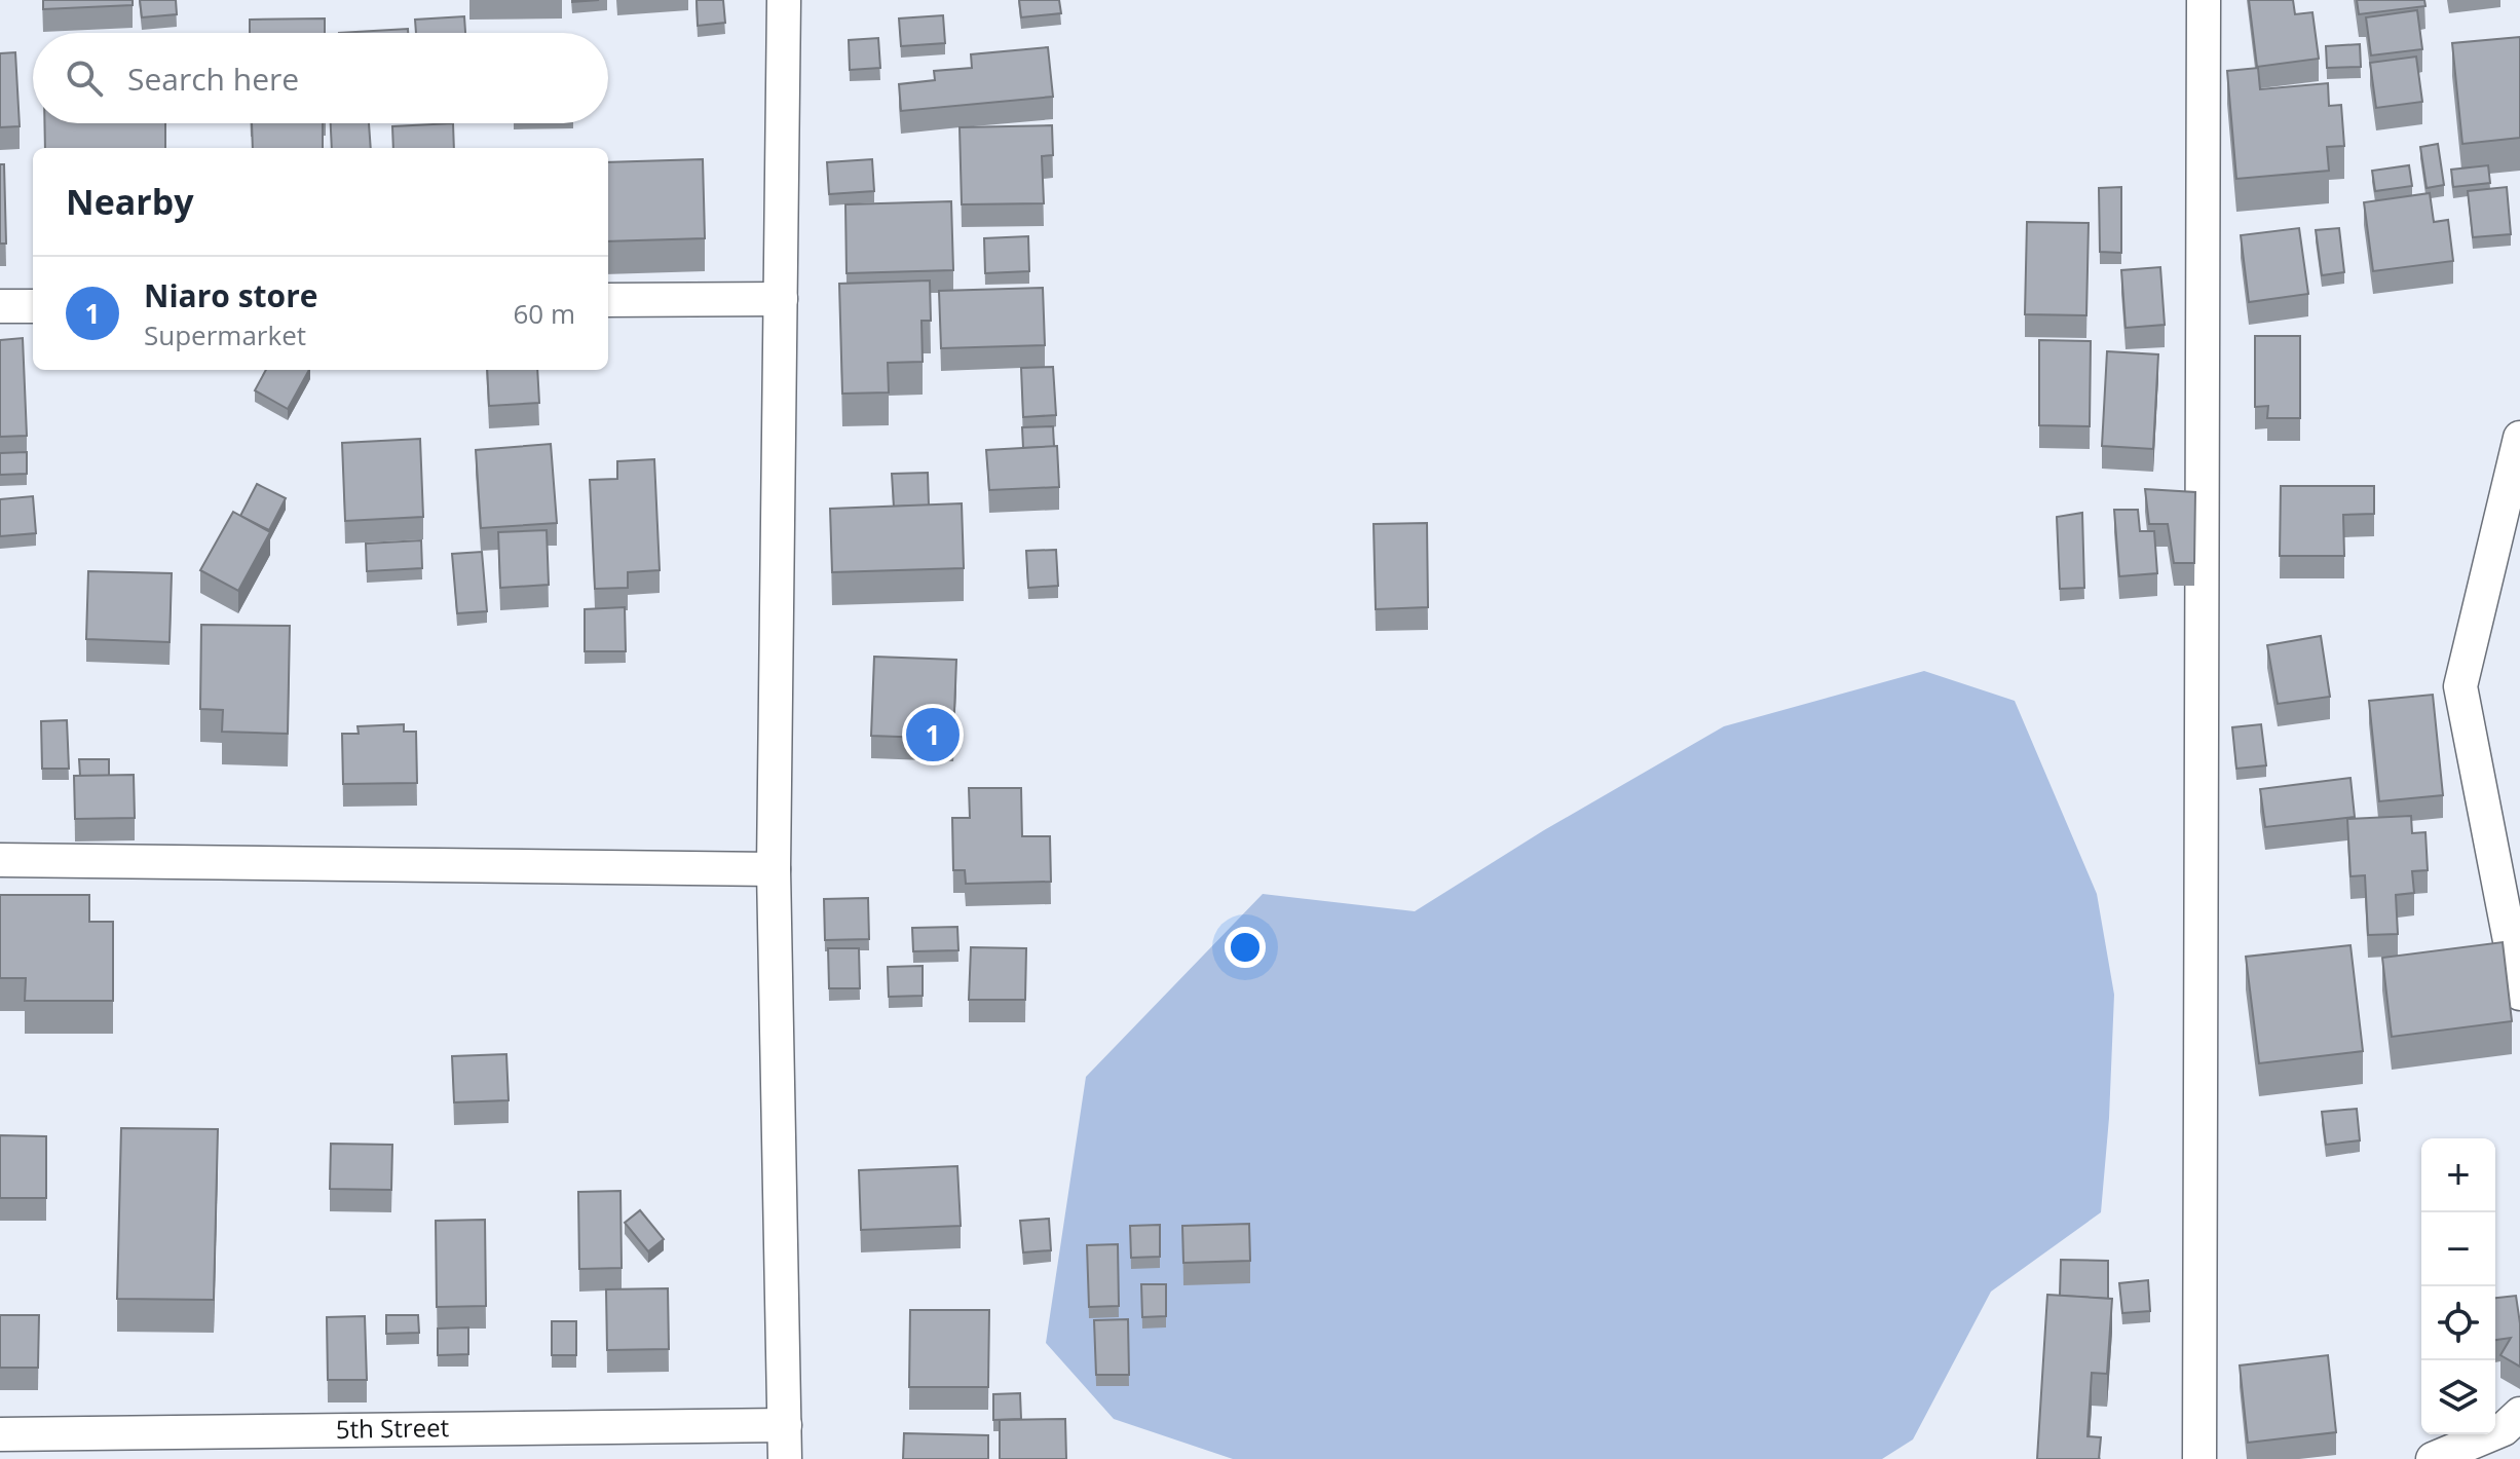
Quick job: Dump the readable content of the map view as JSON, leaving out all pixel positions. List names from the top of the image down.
{
  "streets": {
    "street": ["5th Street"]
  },
  "page": {
    "search": "Search here",
    "heading": "Nearby",
    "list": [
      {
        "mark": "1",
        "name": "Niaro store",
        "note": "Supermarket",
        "value": "60 m"
      }
    ],
    "pins": "1",
    "map_buttons": ["+", "−"]
  }
}
